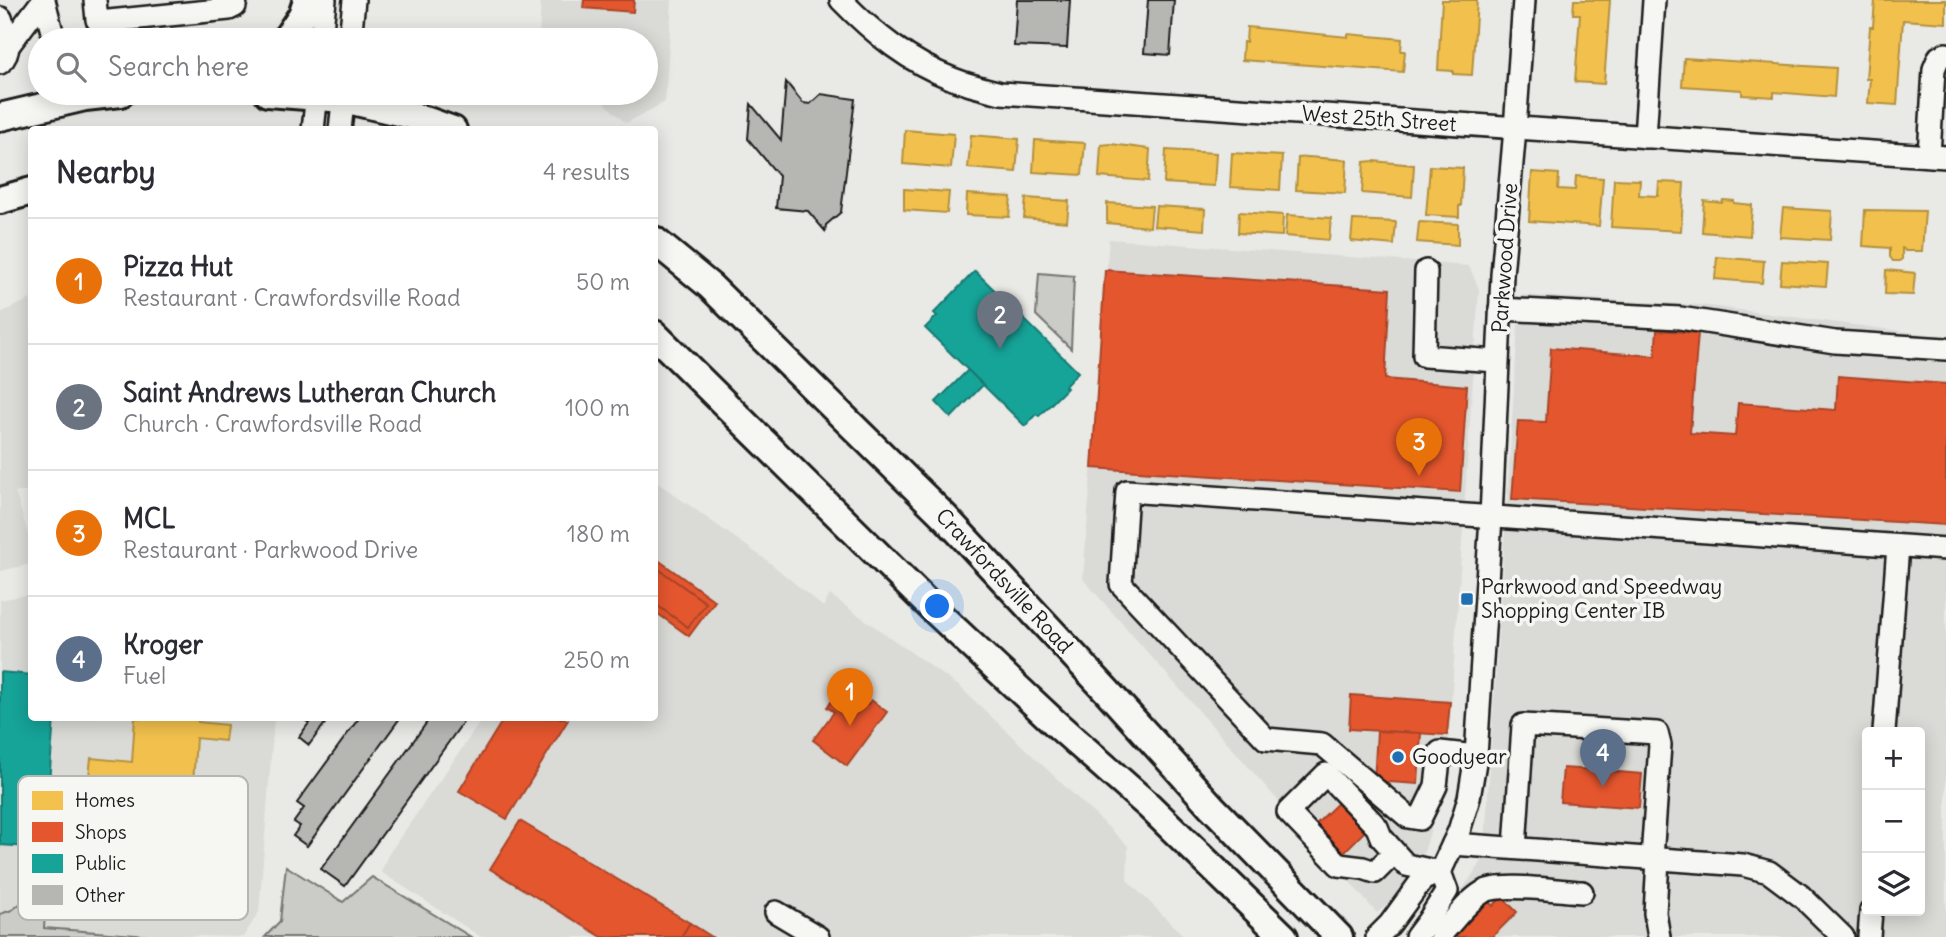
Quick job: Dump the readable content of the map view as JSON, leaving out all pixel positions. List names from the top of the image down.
{
  "streets": {
    "main road": ["Crawfordsville Road"],
    "street": ["West 25th Street", "Parkwood Drive"]
  },
  "crossings": [
    ["West 25th Street", "Parkwood Drive"]
  ],
  "places": {
    "transit": ["Parkwood and Speedway Shopping Center IB"],
    "other": ["Goodyear"]
  },
  "legend": [
    "Homes",
    "Shops",
    "Public",
    "Other"
  ],
  "page": {
    "search": "Search here",
    "heading": ["Nearby", "4 results"],
    "list": [
      {
        "mark": "1",
        "name": "Pizza Hut",
        "note": "Restaurant · Crawfordsville Road",
        "value": "50 m"
      },
      {
        "mark": "2",
        "name": "Saint Andrews Lutheran Church",
        "note": "Church · Crawfordsville Road",
        "value": "100 m"
      },
      {
        "mark": "3",
        "name": "MCL",
        "note": "Restaurant · Parkwood Drive",
        "value": "180 m"
      },
      {
        "mark": "4",
        "name": "Kroger",
        "note": "Fuel",
        "value": "250 m"
      }
    ],
    "pins": [
      "2",
      "3",
      "1",
      "4"
    ],
    "map_buttons": ["+", "−"]
  }
}
